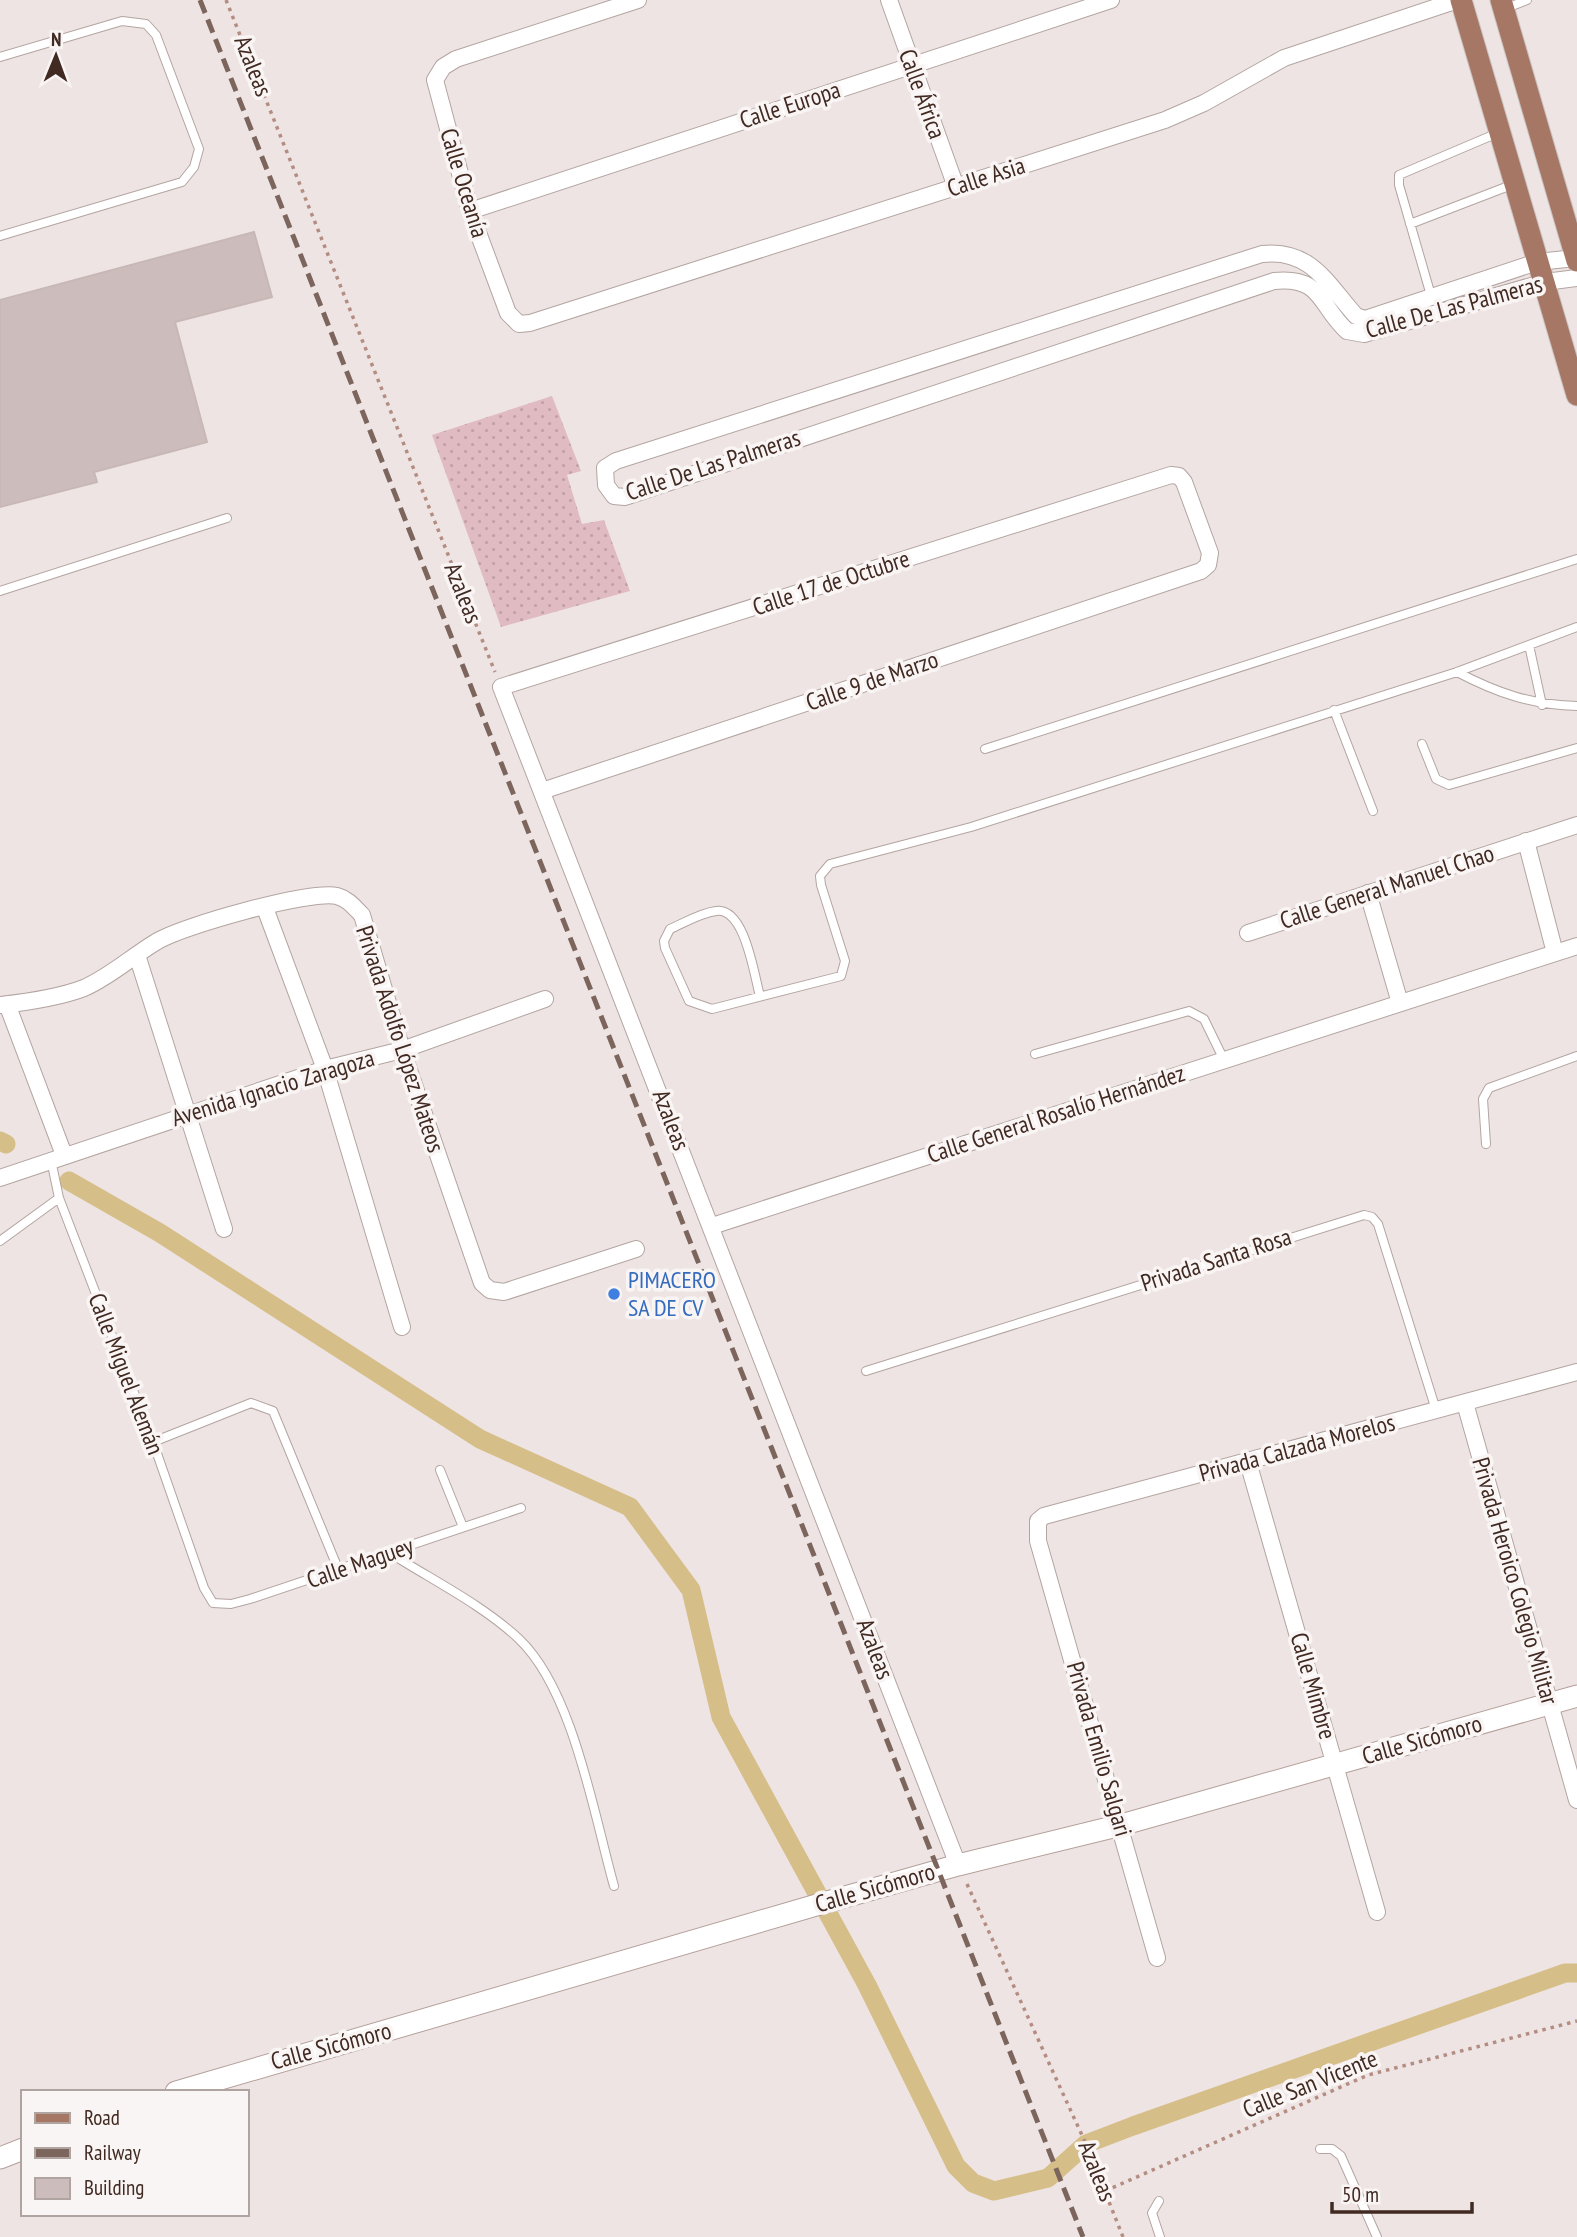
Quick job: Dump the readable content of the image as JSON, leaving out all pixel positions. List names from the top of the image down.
{
  "streets": {
    "street": [
      "Azaleas",
      "Calle África",
      "Calle Europa",
      "Calle Asia",
      "Calle Oceanía",
      "Calle De Las Palmeras",
      "Calle 17 de Octubre",
      "Calle 9 de Marzo",
      "Calle General Manuel Chao",
      "Privada Adolfo López Mateos",
      "Avenida Ignacio Zaragoza",
      "Calle General Rosalío Hernández",
      "Calle Miguel Alemán",
      "Privada Calzada Morelos",
      "Privada Heroico Colegio Militar",
      "Calle Mimbre",
      "Calle Sicómoro",
      "Privada Emilio Salgari"
    ],
    "lane": ["Privada Santa Rosa", "Calle Maguey"],
    "path": ["Calle San Vicente"]
  },
  "crossings": [
    ["Azaleas", "Calle 17 de Octubre"],
    ["Azaleas", "Calle 9 de Marzo"],
    ["Azaleas", "Calle General Rosalío Hernández"],
    ["Azaleas", "Calle Sicómoro"],
    ["Azaleas", "Calle San Vicente"],
    ["Calle África", "Calle Europa"],
    ["Calle África", "Calle Asia"],
    ["Calle Europa", "Calle Oceanía"],
    ["Calle Asia", "Calle Oceanía"],
    ["Calle 17 de Octubre", "Calle 9 de Marzo"],
    ["Calle General Manuel Chao", "Calle General Rosalío Hernández"],
    ["Privada Adolfo López Mateos", "Avenida Ignacio Zaragoza"],
    ["Privada Adolfo López Mateos", "Calle Miguel Alemán"],
    ["Avenida Ignacio Zaragoza", "Calle Miguel Alemán"],
    ["Privada Santa Rosa", "Privada Calzada Morelos"],
    ["Calle Miguel Alemán", "Calle Maguey"],
    ["Privada Calzada Morelos", "Privada Heroico Colegio Militar"],
    ["Privada Calzada Morelos", "Calle Mimbre"],
    ["Privada Calzada Morelos", "Privada Emilio Salgari"],
    ["Privada Heroico Colegio Militar", "Calle Sicómoro"],
    ["Calle Mimbre", "Calle Sicómoro"],
    ["Calle Sicómoro", "Privada Emilio Salgari"]
  ],
  "places": ["PIMACERO SA DE CV"],
  "legend": ["Road", "Railway", "Building"],
  "scale_bar": "50 m",
  "north": "top"
}
